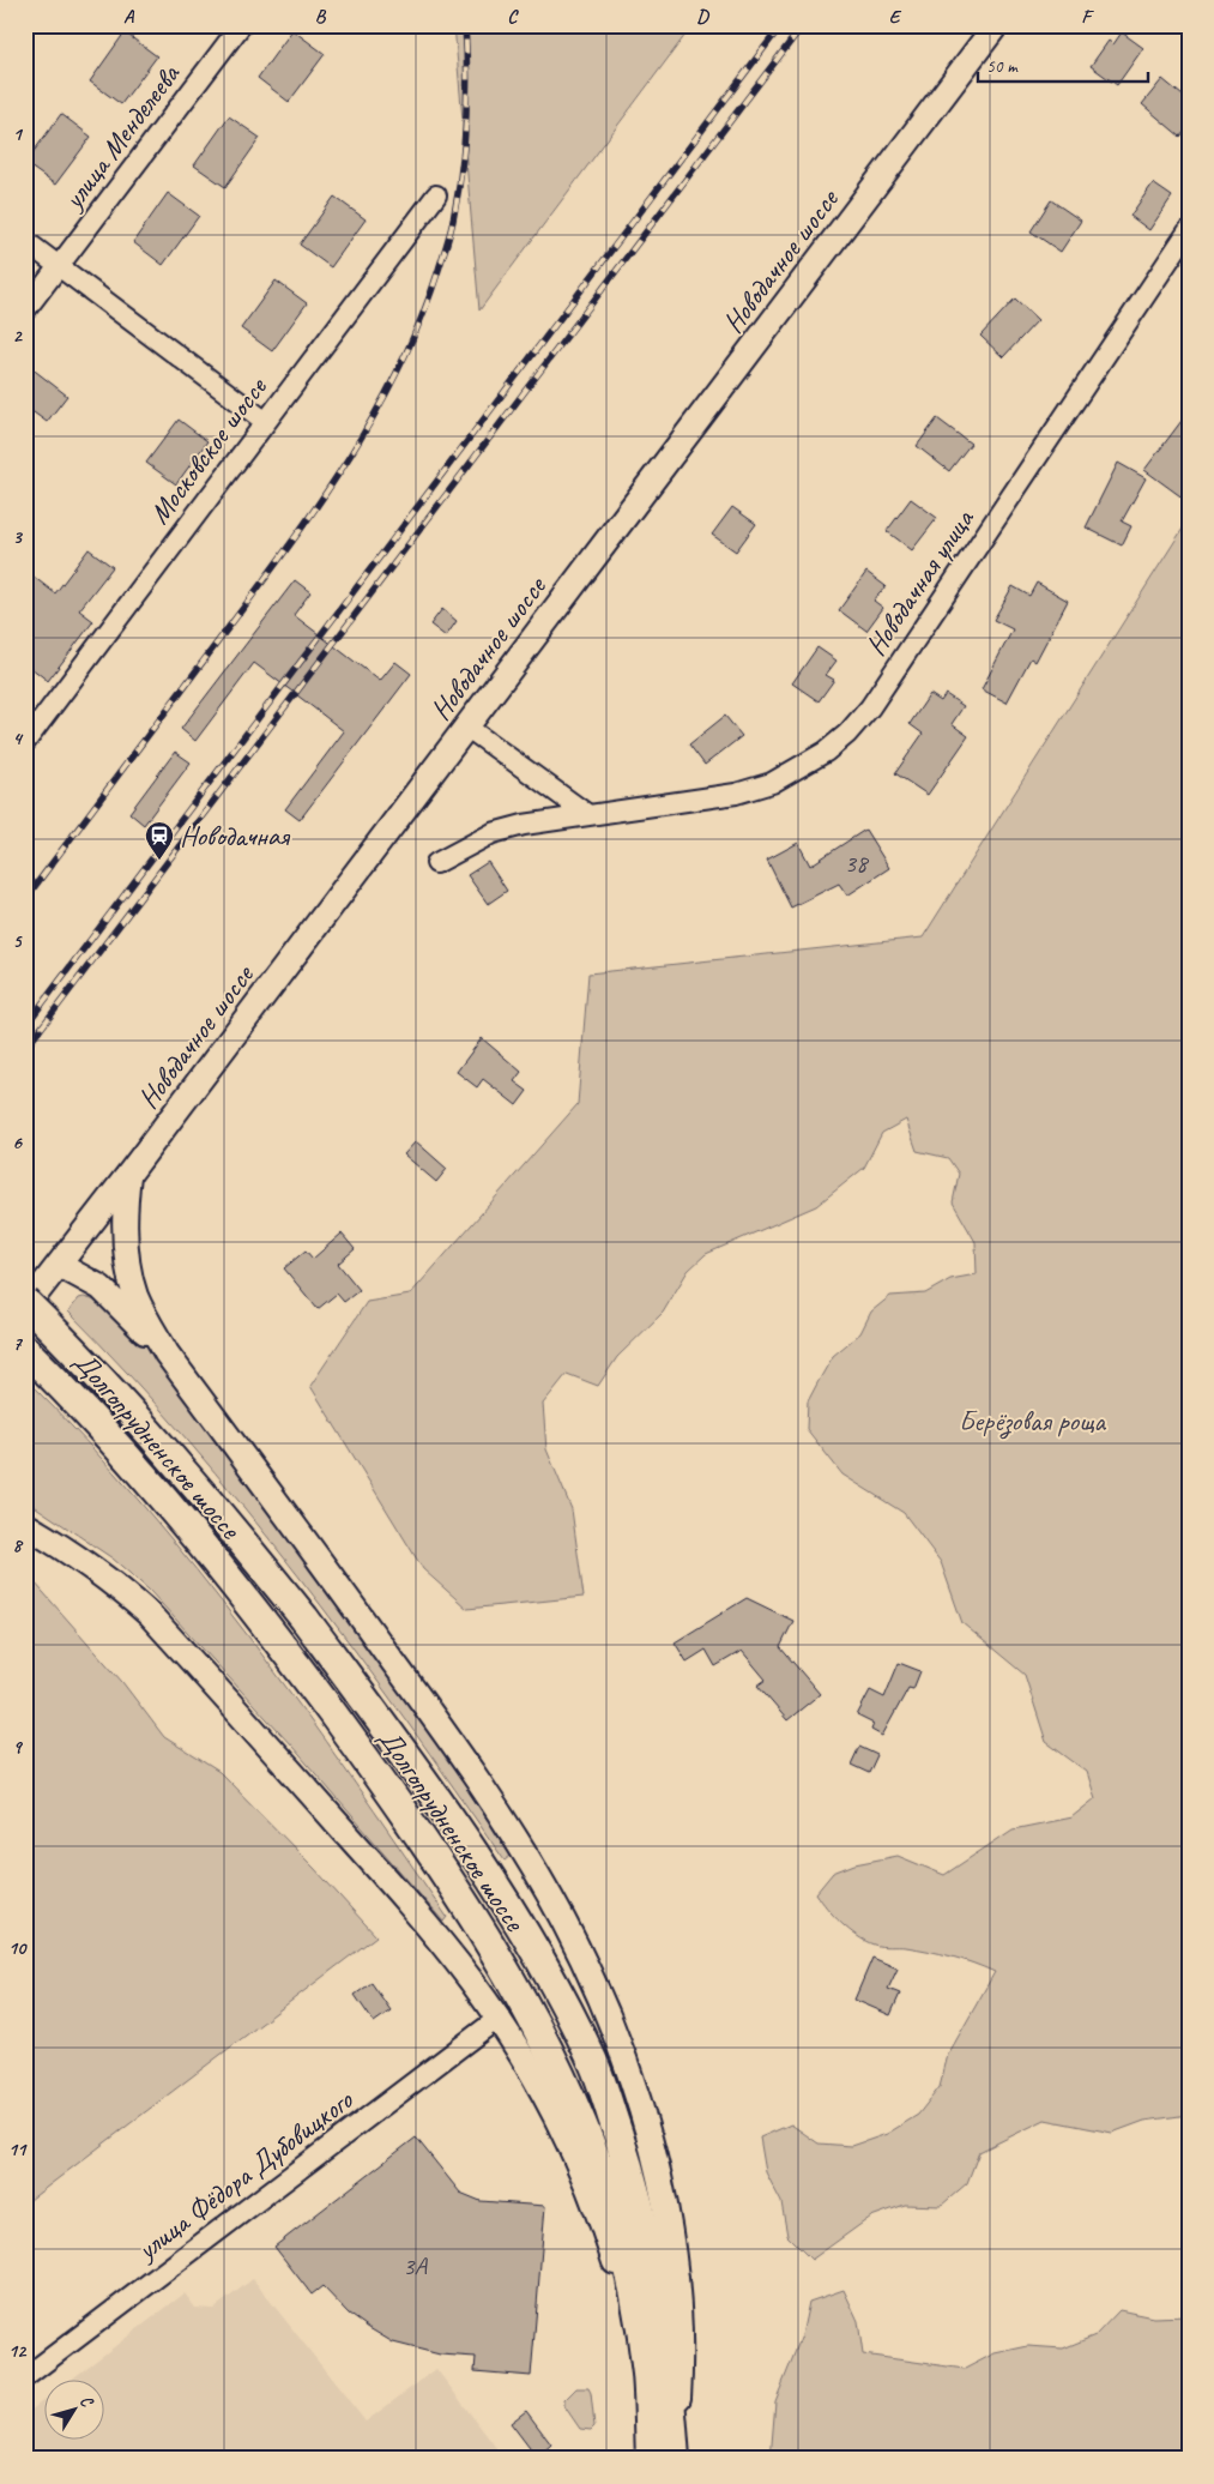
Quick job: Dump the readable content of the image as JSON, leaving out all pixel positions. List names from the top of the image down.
{
  "streets": {
    "main road": ["Долгопрудненское шоссе"],
    "street": [
      "улица Менделеева",
      "Новодачное шоссе",
      "Московское шоссе",
      "Новодачная улица",
      "улица Фёдора Дубовицкого"
    ]
  },
  "parks": ["Берёзовая роща"],
  "places": {
    "station": ["Новодачная"]
  },
  "house_numbers": ["38", "3А"],
  "scale_bar": "50 m",
  "north": "top right",
  "grid": {
    "columns": [
      "A",
      "B",
      "C",
      "D",
      "E",
      "F"
    ],
    "rows": [
      "1",
      "2",
      "3",
      "4",
      "5",
      "6",
      "7",
      "8",
      "9",
      "10",
      "11",
      "12"
    ]
  }
}
